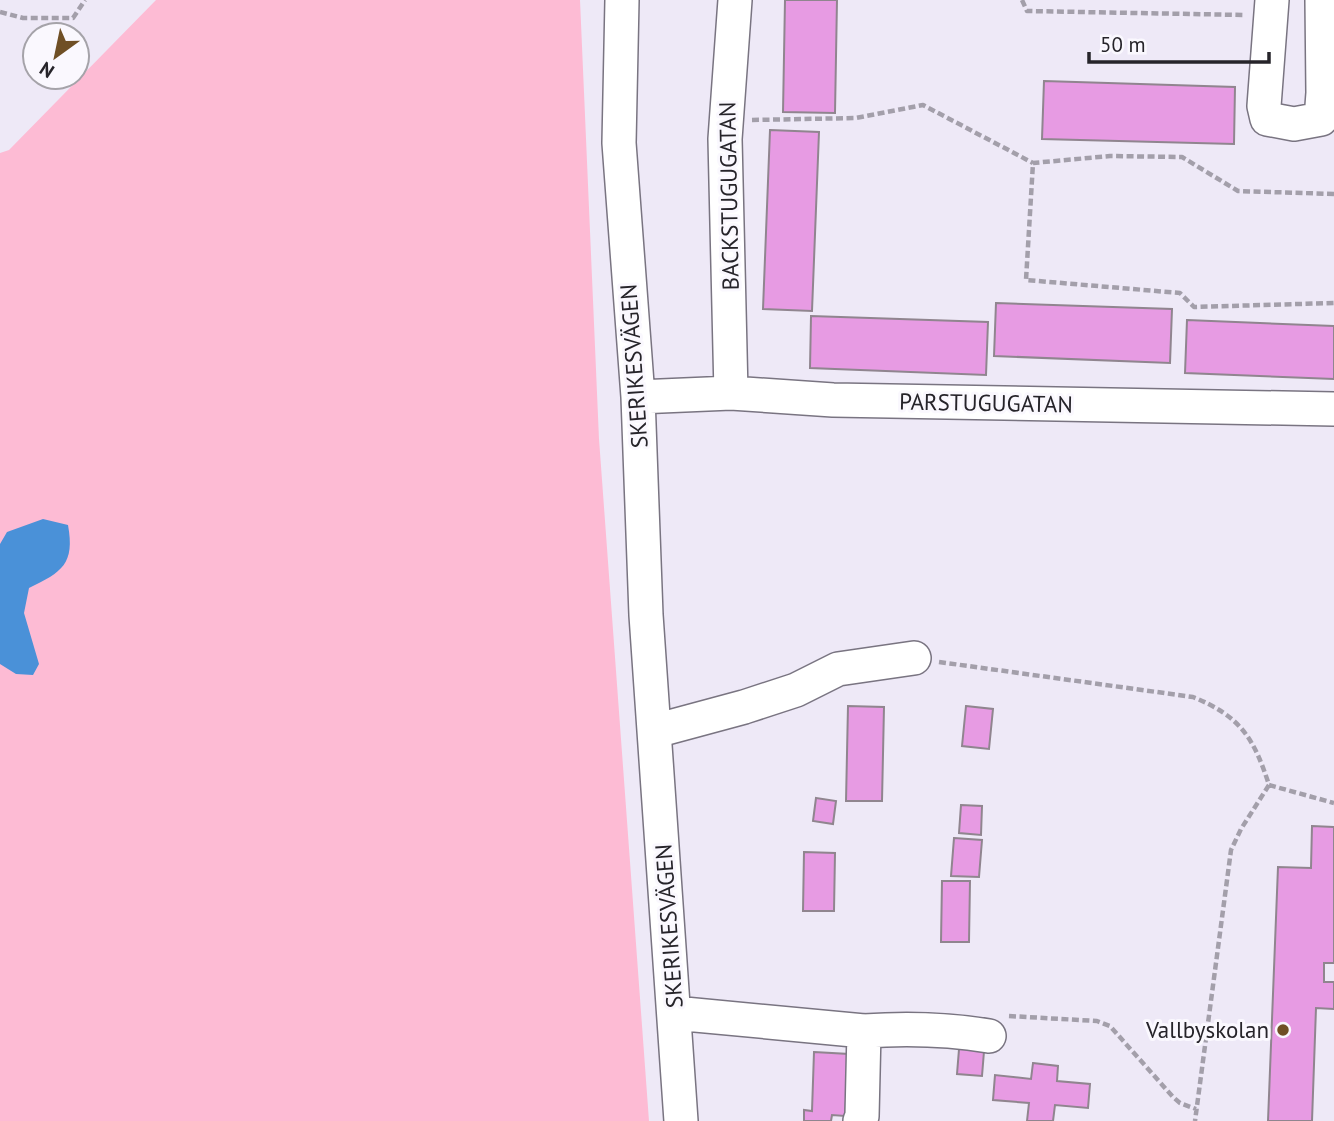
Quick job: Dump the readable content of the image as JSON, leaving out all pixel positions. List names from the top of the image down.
{
  "streets": {
    "street": ["BACKSTUGUGATAN", "SKERIKESVÄGEN", "PARSTUGUGATAN"]
  },
  "crossings": [
    ["BACKSTUGUGATAN", "PARSTUGUGATAN"],
    ["SKERIKESVÄGEN", "PARSTUGUGATAN"]
  ],
  "places": ["Vallbyskolan"],
  "scale_bar": "50 m",
  "north": "bottom left"
}
